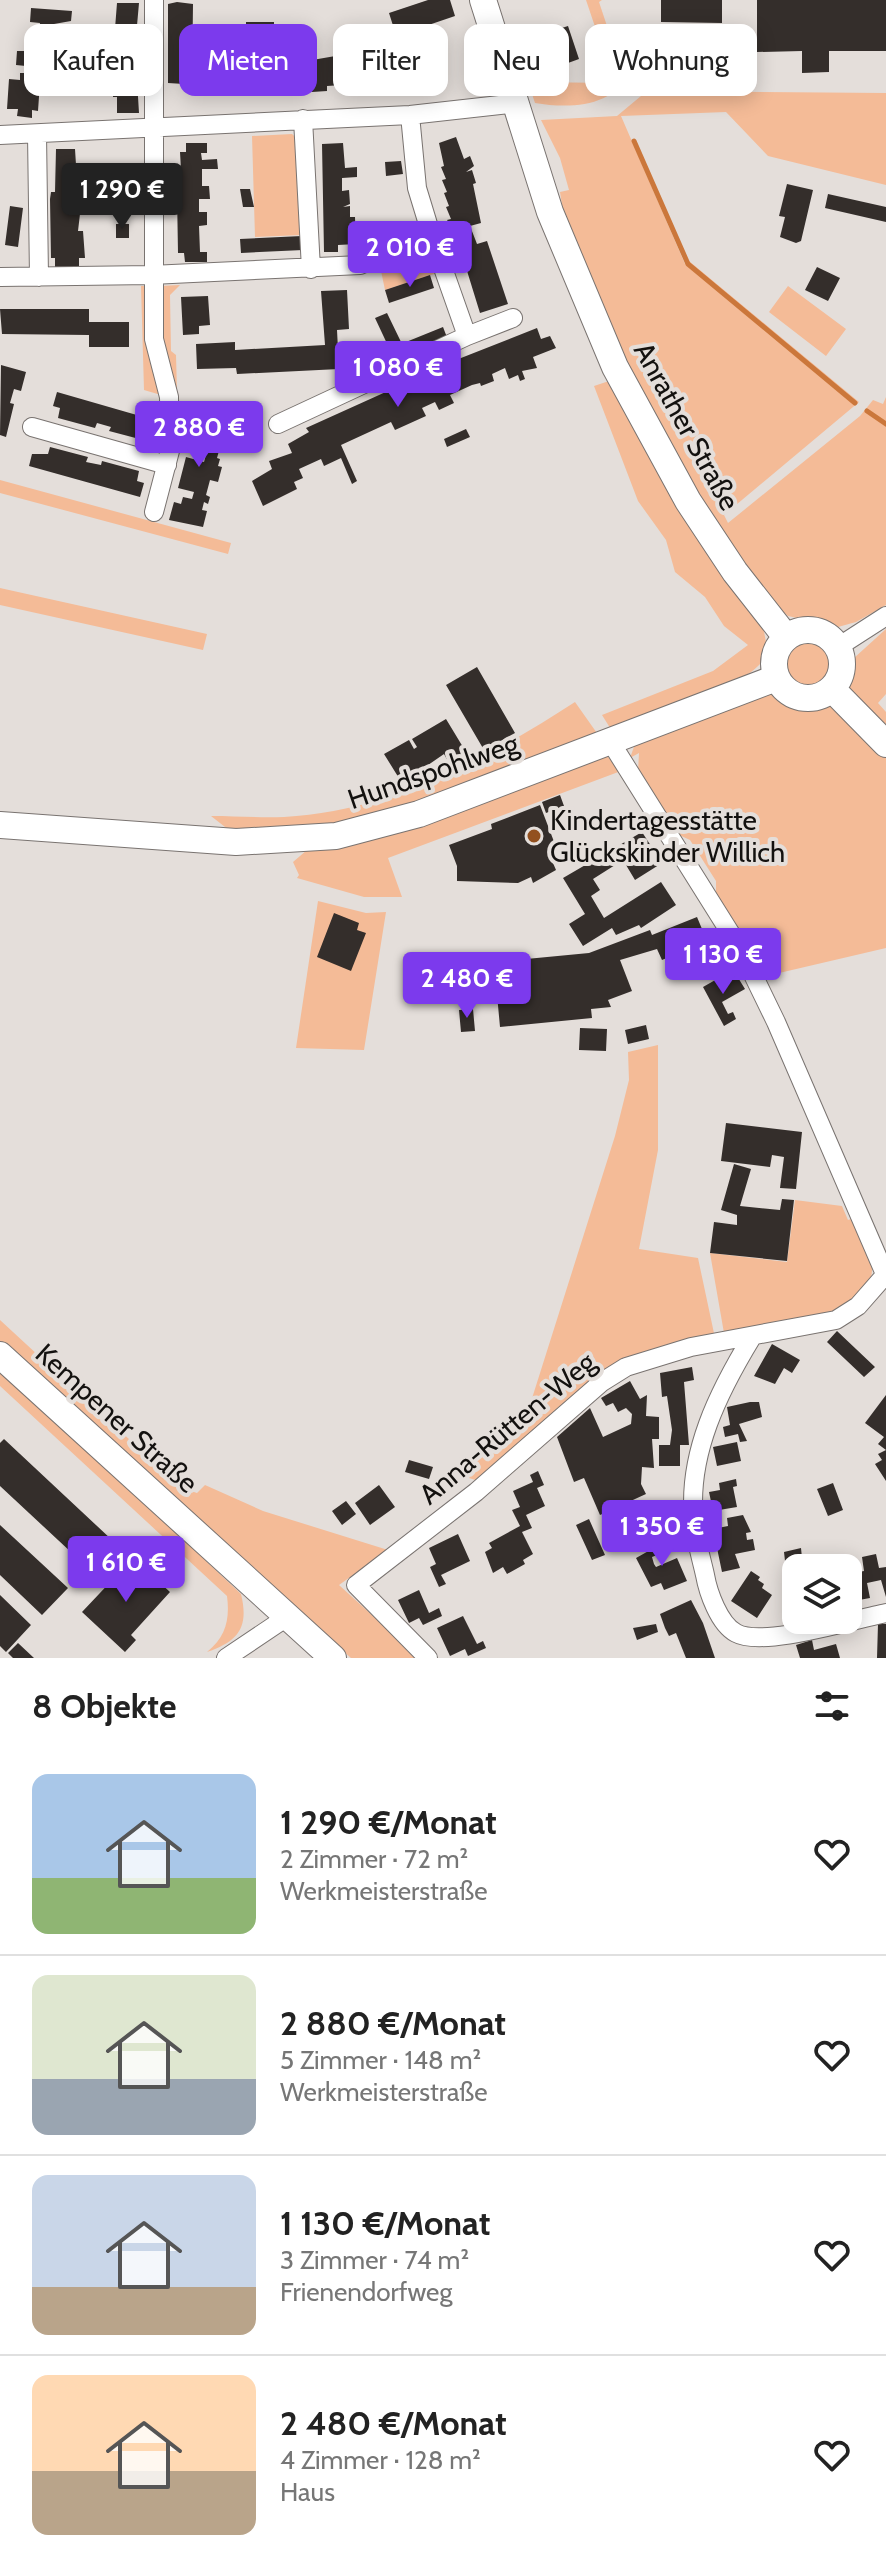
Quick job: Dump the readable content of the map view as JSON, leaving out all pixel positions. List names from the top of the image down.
{
  "streets": {
    "street": [
      "Anrather Straße",
      "Hundspohlweg",
      "Kempener Straße",
      "Anna-Rütten-Weg"
    ]
  },
  "crossings": [
    ["Anrather Straße", "Hundspohlweg"]
  ],
  "places": ["Kindertagesstätte Glückskinder Willich"],
  "page": {
    "chip": [
      "Kaufen",
      "Mieten",
      "Filter",
      "Neu",
      "Wohnung"
    ],
    "price": [
      "1 290 €",
      "2 010 €",
      "1 080 €",
      "2 880 €",
      "1 130 €",
      "2 480 €",
      "1 350 €",
      "1 610 €"
    ],
    "heading": "8 Objekte",
    "list": [
      {
        "name": "1 290 €/Monat",
        "note": "2 Zimmer · 72 m² · Werkmeisterstraße"
      },
      {
        "name": "2 880 €/Monat",
        "note": "5 Zimmer · 148 m² · Werkmeisterstraße"
      },
      {
        "name": "1 130 €/Monat",
        "note": "3 Zimmer · 74 m² · Frienendorfweg"
      },
      {
        "name": "2 480 €/Monat",
        "note": "4 Zimmer · 128 m² · Haus"
      }
    ]
  }
}
